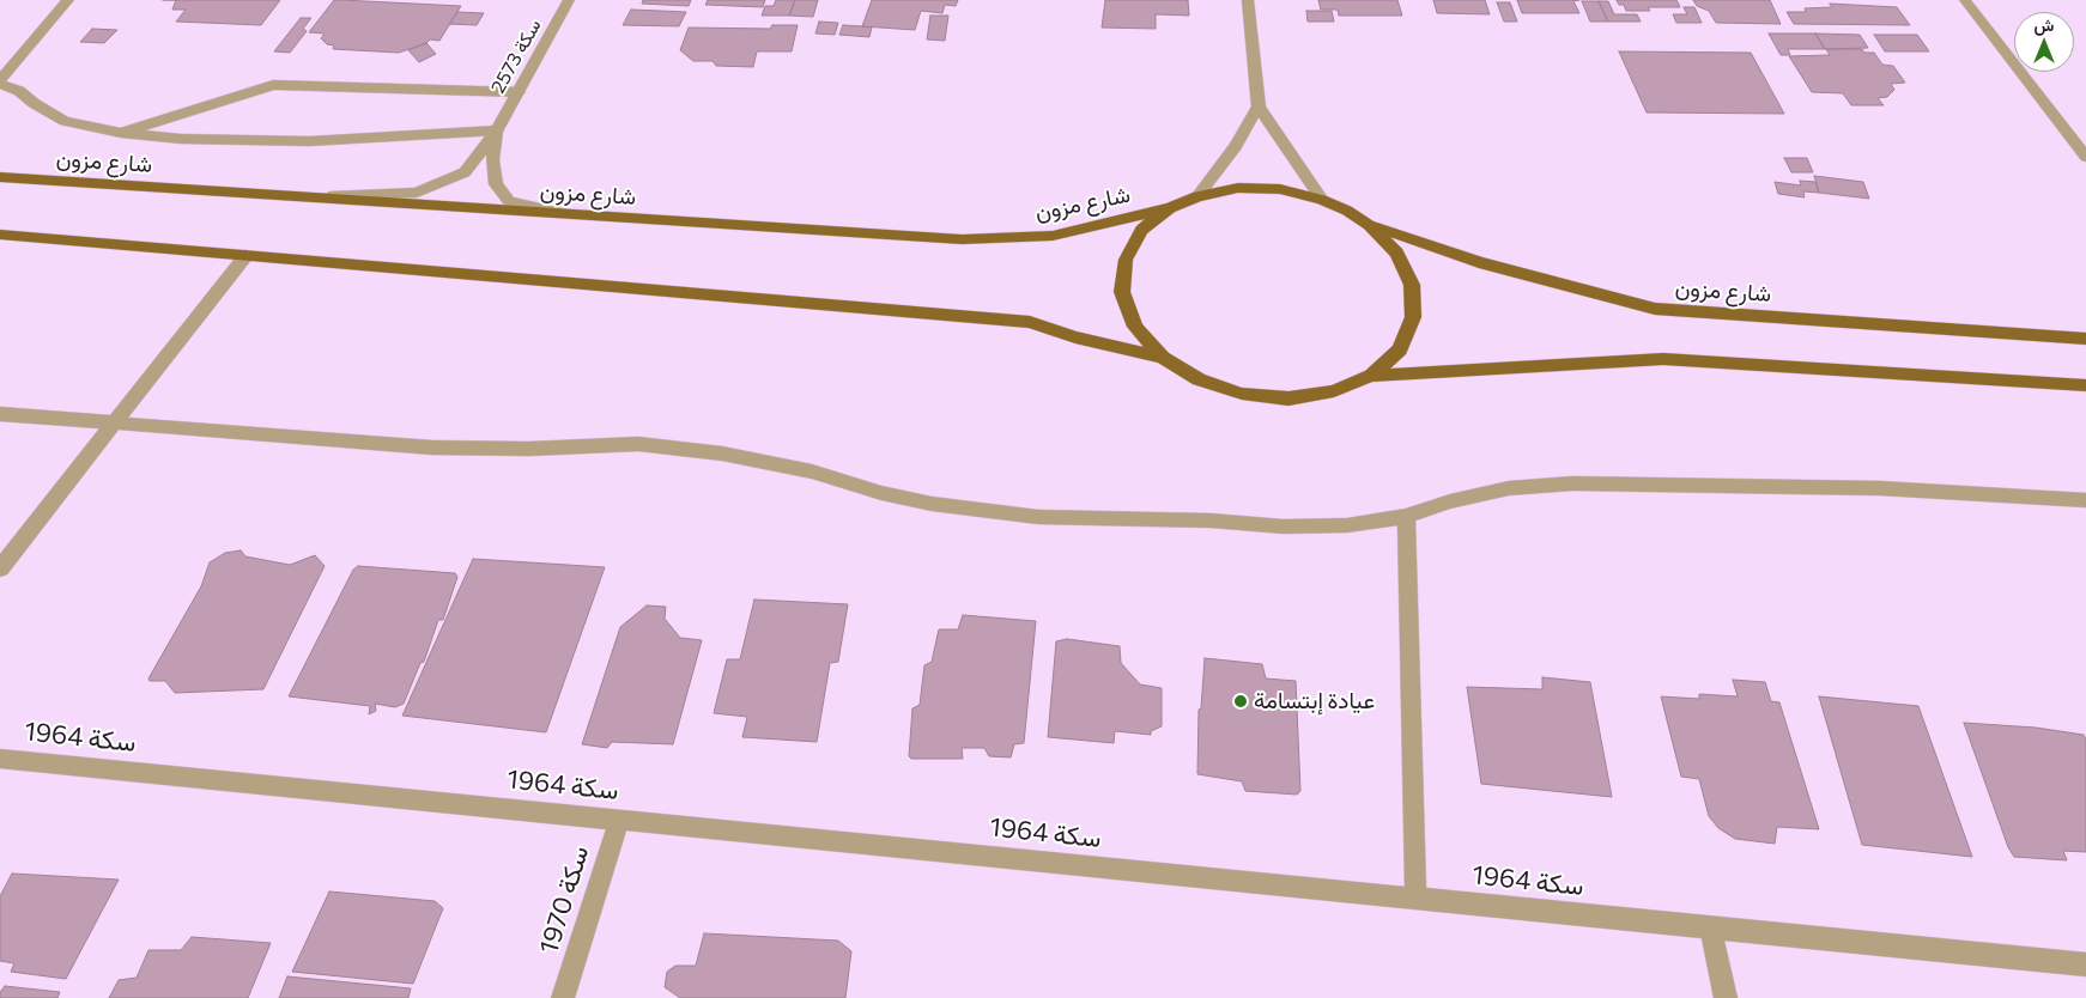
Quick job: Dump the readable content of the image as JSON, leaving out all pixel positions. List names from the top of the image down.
{
  "streets": {
    "main road": ["شارع مزون"],
    "street": ["سكة 2573", "سكة 1964", "سكة 1970"]
  },
  "crossings": [
    ["سكة 1964", "سكة 1970"]
  ],
  "places": ["عيادة إبتسامة"],
  "north": "top"
}
